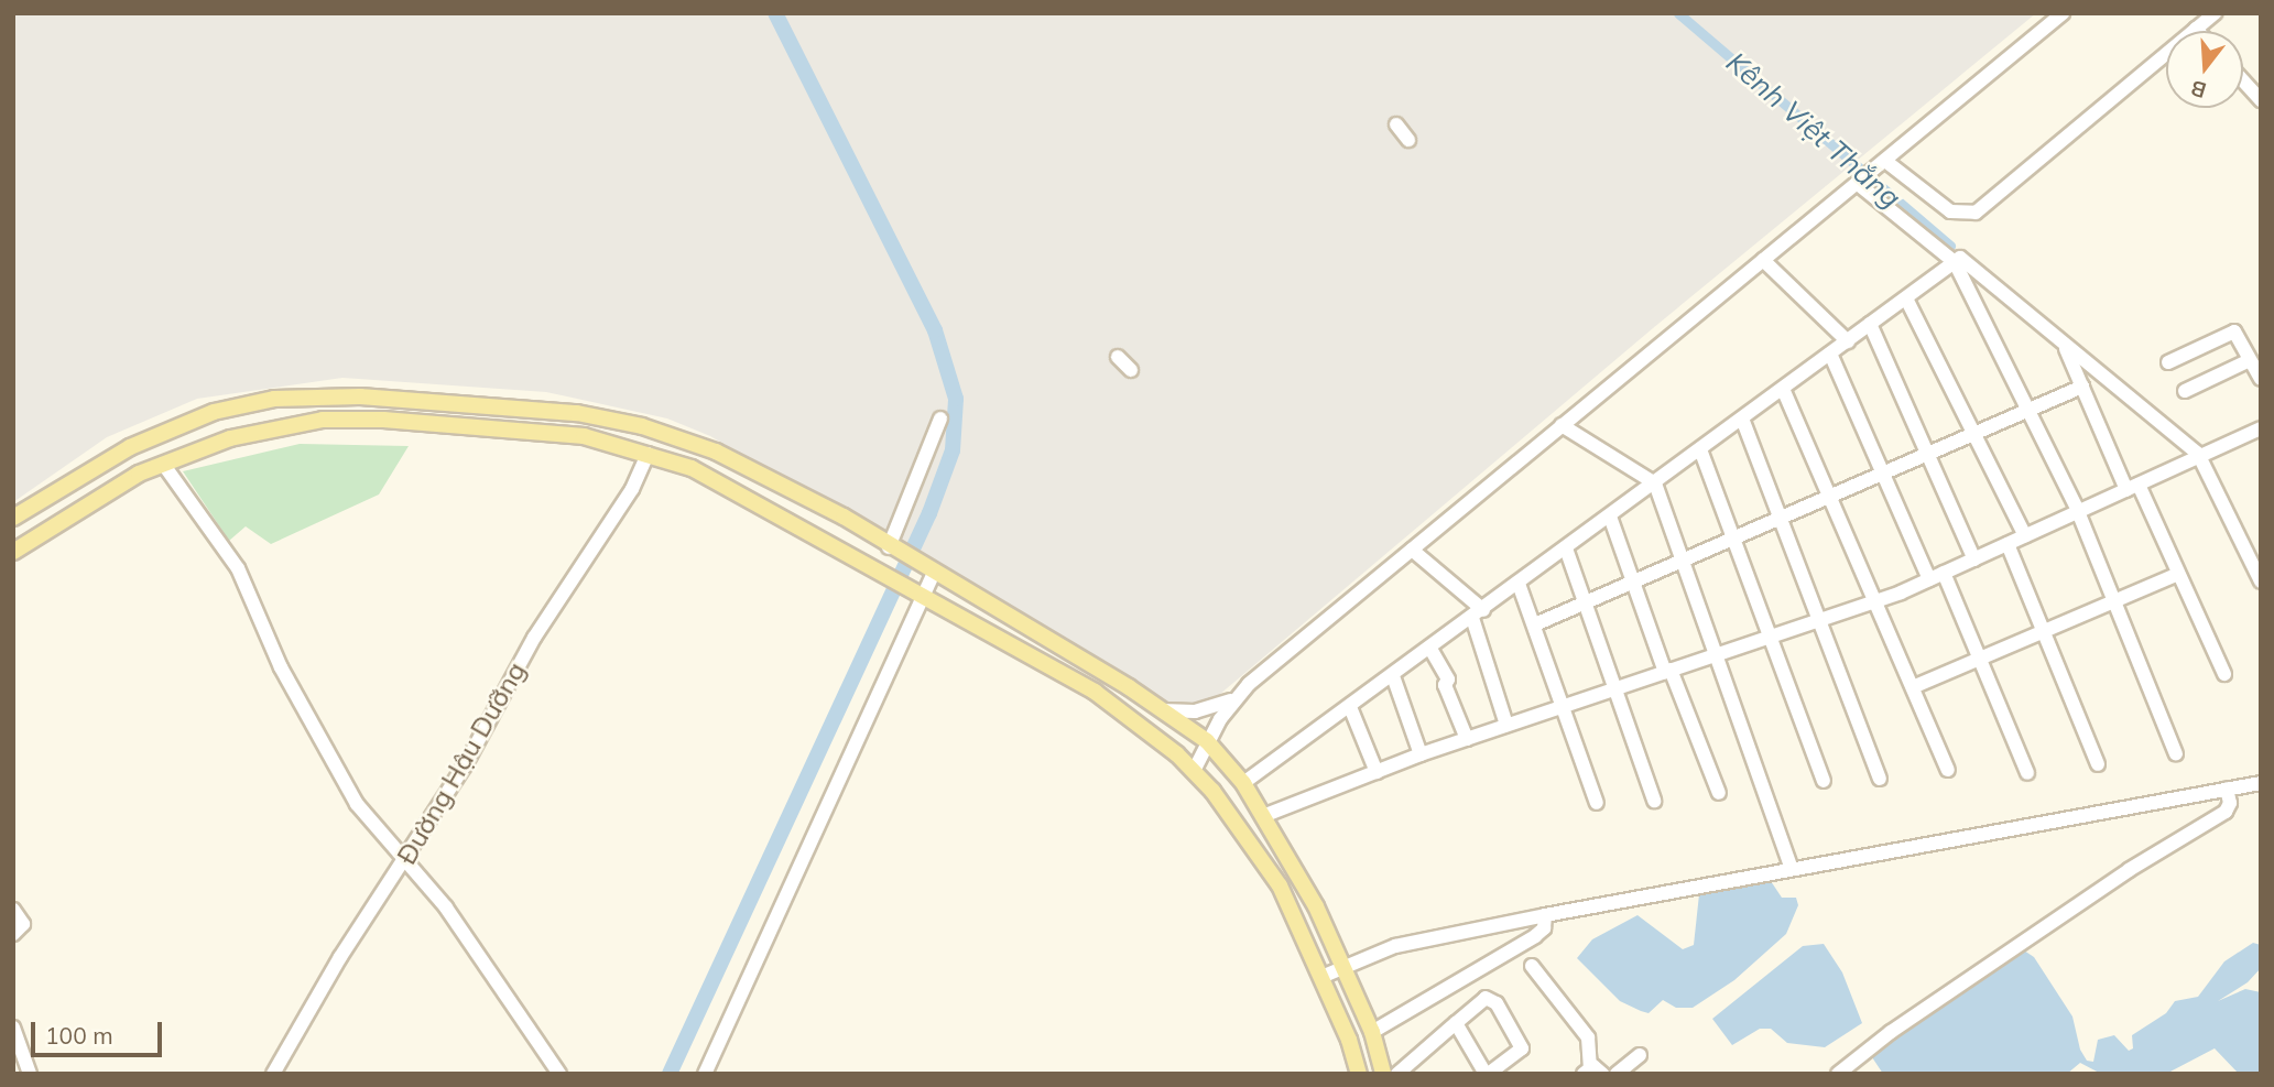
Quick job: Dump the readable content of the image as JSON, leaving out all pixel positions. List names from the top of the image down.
{
  "streets": {
    "street": ["Đường Hậu Dưỡng"]
  },
  "water": ["Kênh Việt Thắng"],
  "scale_bar": "100 m",
  "north": "bottom"
}
